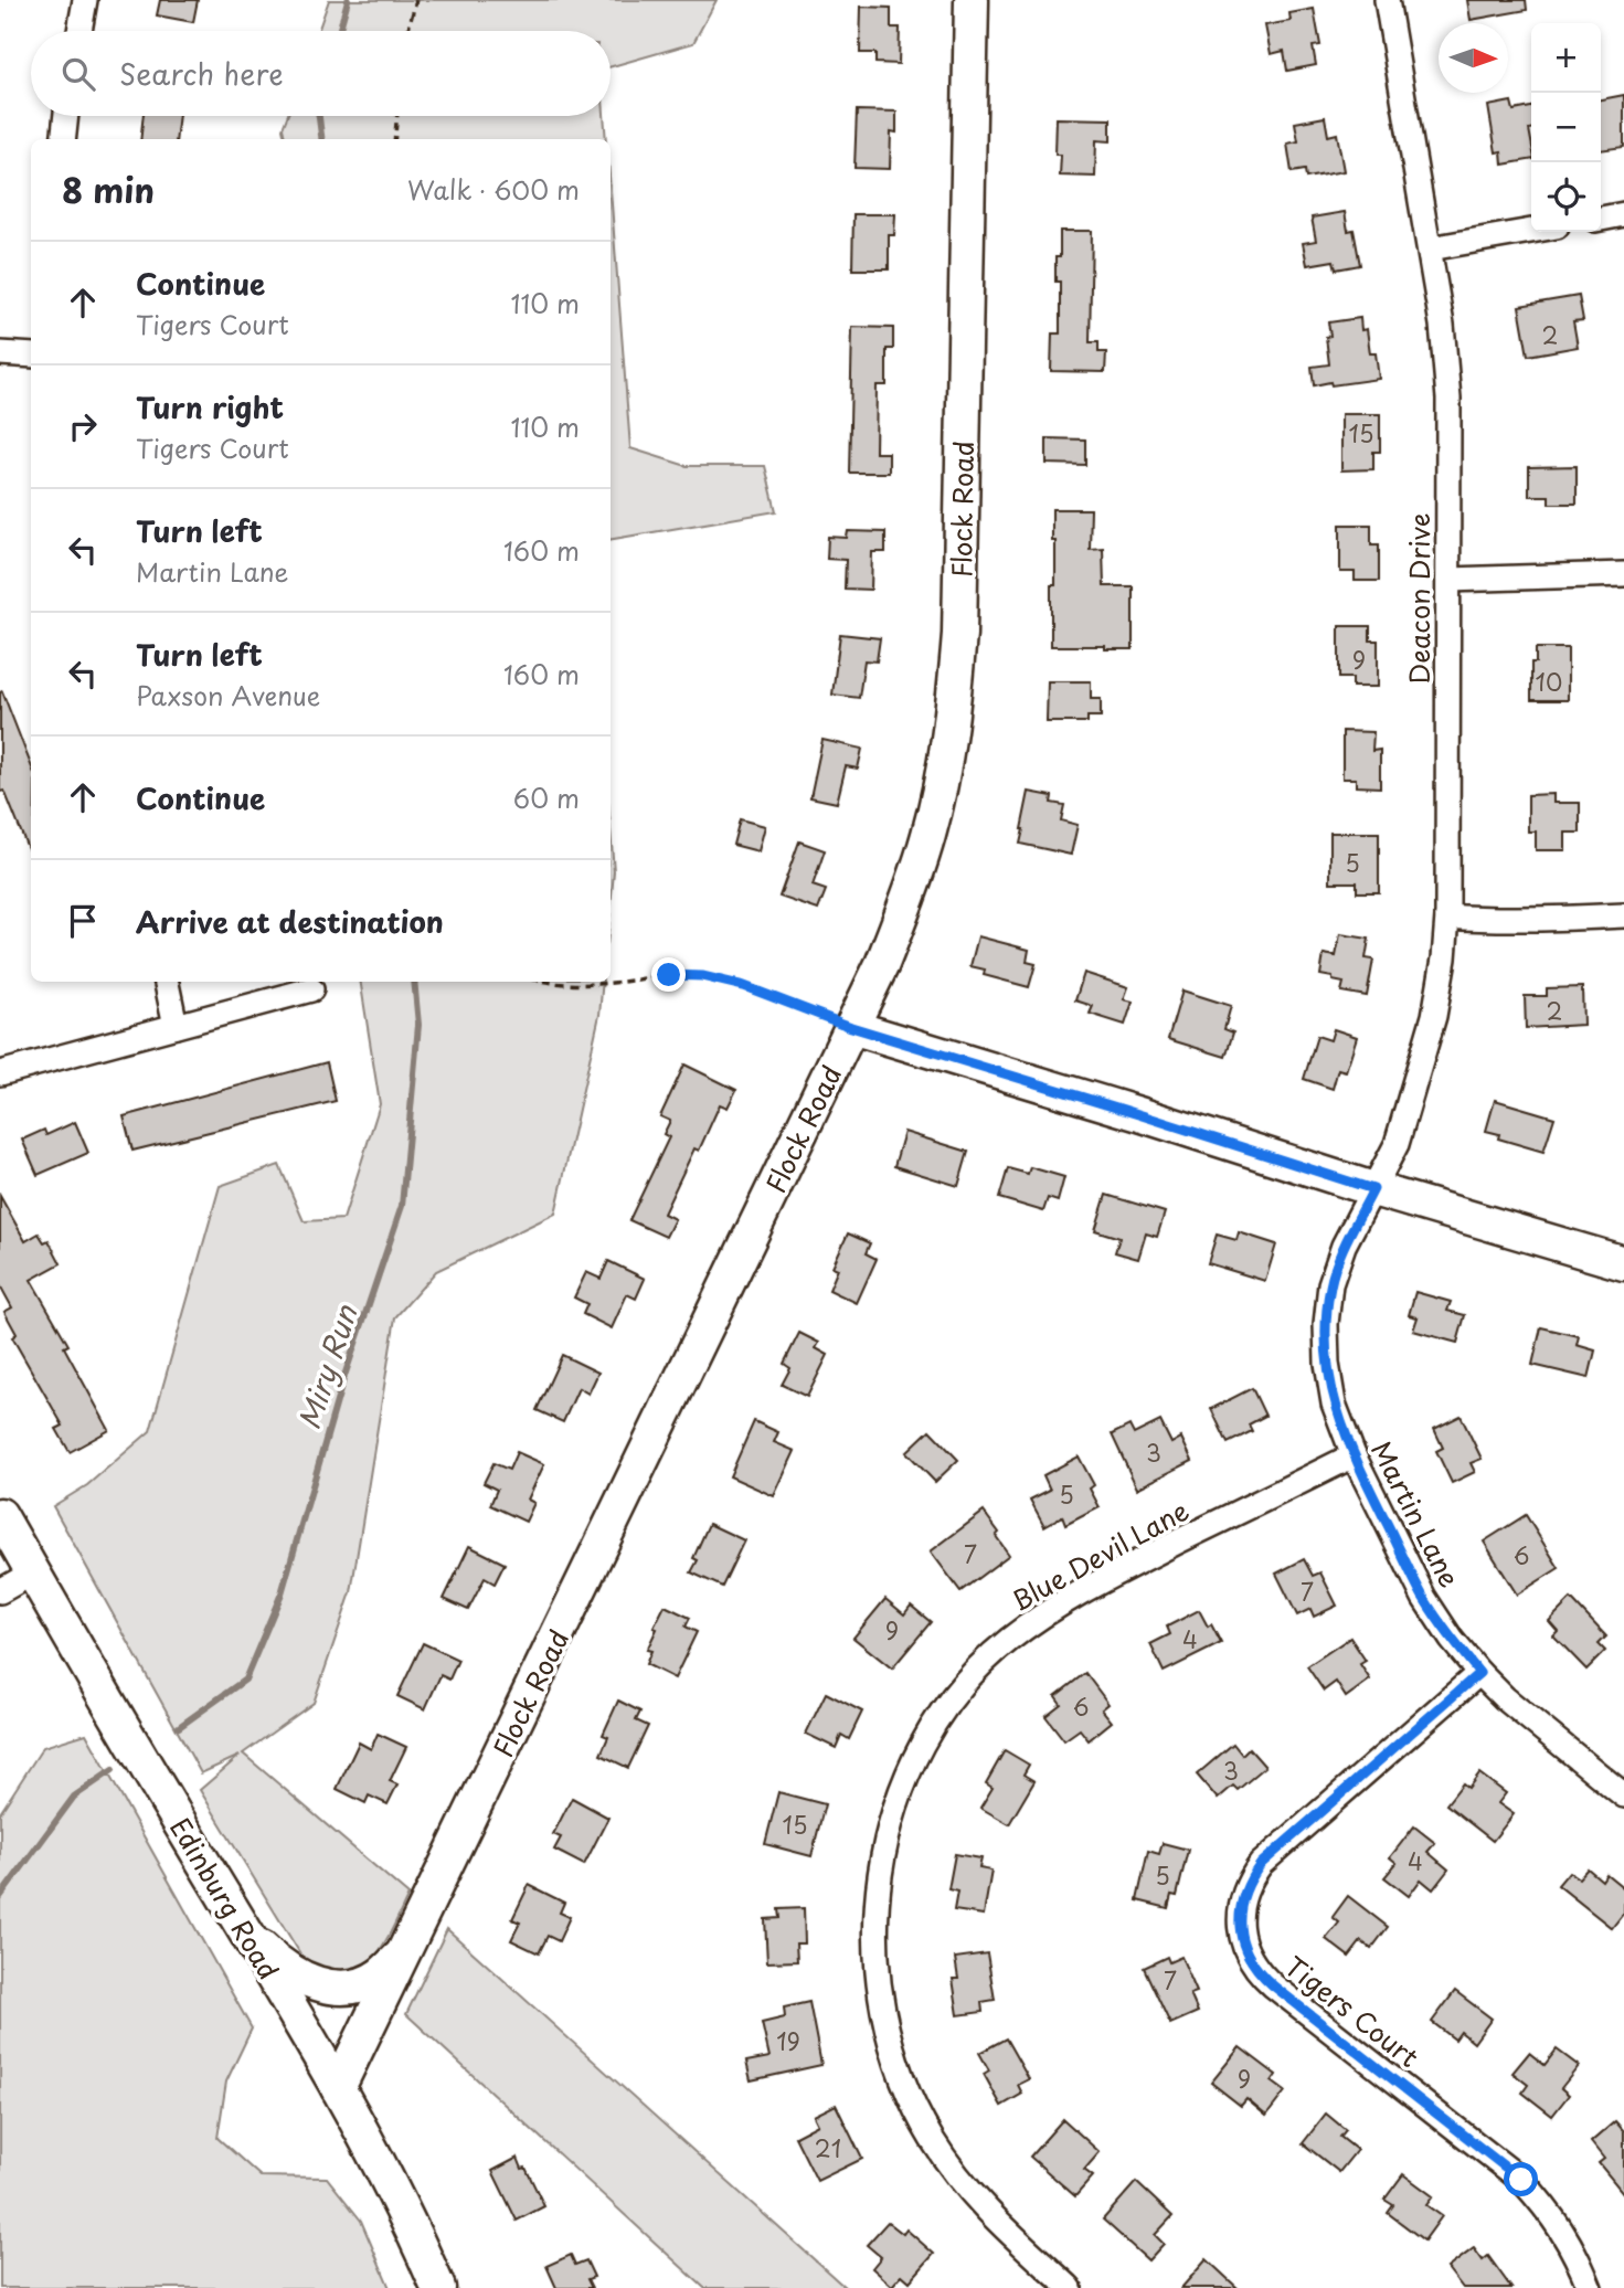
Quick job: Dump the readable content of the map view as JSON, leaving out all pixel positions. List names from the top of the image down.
{
  "streets": {
    "main road": ["Flock Road", "Edinburg Road"],
    "street": [
      "Deacon Drive",
      "Martin Lane",
      "Blue Devil Lane",
      "Tigers Court"
    ]
  },
  "crossings": [
    ["Flock Road", "Edinburg Road"],
    ["Deacon Drive", "Martin Lane"],
    ["Martin Lane", "Blue Devil Lane"],
    ["Martin Lane", "Tigers Court"]
  ],
  "water": ["Miry Run"],
  "house_numbers": [
    "2",
    "15",
    "9",
    "10",
    "5",
    "2",
    "3",
    "5",
    "7",
    "6",
    "7",
    "9",
    "4",
    "6",
    "3",
    "15",
    "4",
    "5",
    "7",
    "19",
    "9",
    "21"
  ],
  "north": "right",
  "page": {
    "map_buttons": ["+", "−"],
    "search": "Search here",
    "heading": ["8 min", "Walk · 600 m"],
    "list": [
      ["Continue", "Tigers Court", "110 m"],
      ["Turn right", "Tigers Court", "110 m"],
      ["Turn left", "Martin Lane", "160 m"],
      ["Turn left", "Paxson Avenue", "160 m"],
      ["Continue", "60 m"],
      "Arrive at destination"
    ]
  }
}
